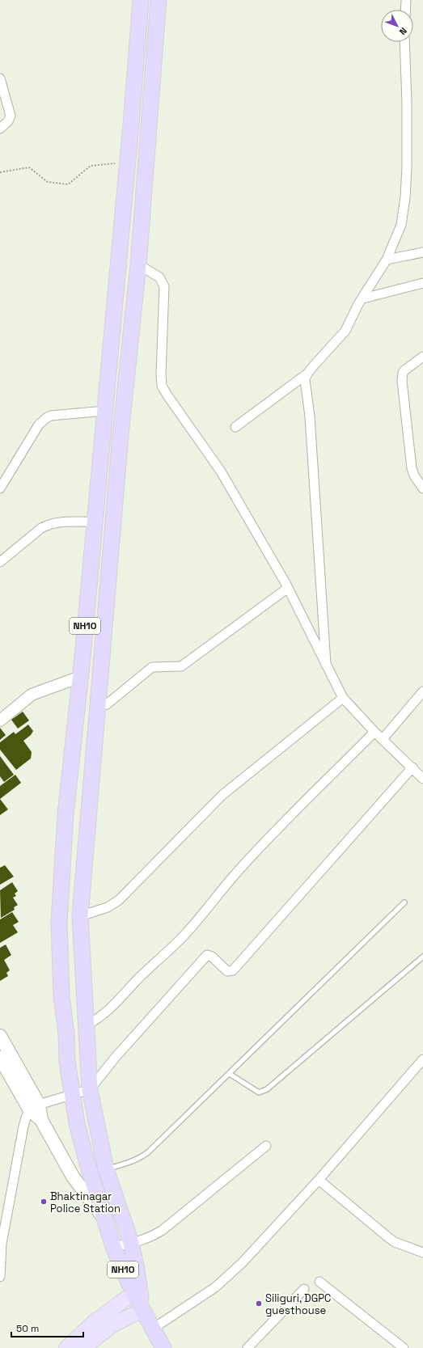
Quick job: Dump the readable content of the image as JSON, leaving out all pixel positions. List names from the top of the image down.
{
  "streets": {
    "highway": ["NH10"]
  },
  "places": ["Bhaktinagar Police Station", "Siliguri, DGPC guesthouse"],
  "scale_bar": "50 m",
  "north": "bottom right"
}
